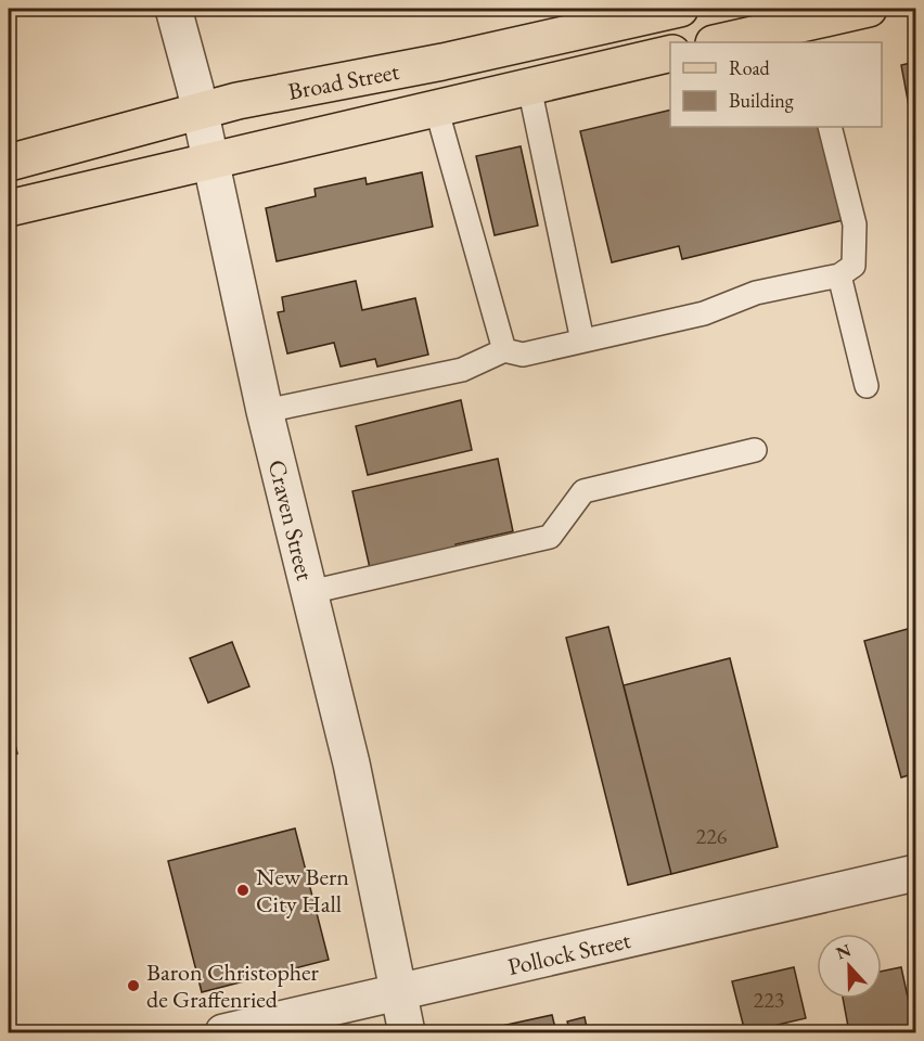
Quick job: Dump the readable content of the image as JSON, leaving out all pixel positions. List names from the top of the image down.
{
  "streets": {
    "main road": ["Broad Street"],
    "street": ["Craven Street", "Pollock Street"]
  },
  "crossings": [
    ["Broad Street", "Craven Street"],
    ["Craven Street", "Pollock Street"]
  ],
  "places": ["New Bern City Hall", "Baron Christopher de Graffenried"],
  "house_numbers": ["226", "223"],
  "legend": ["Road", "Building"],
  "north": "top"
}
